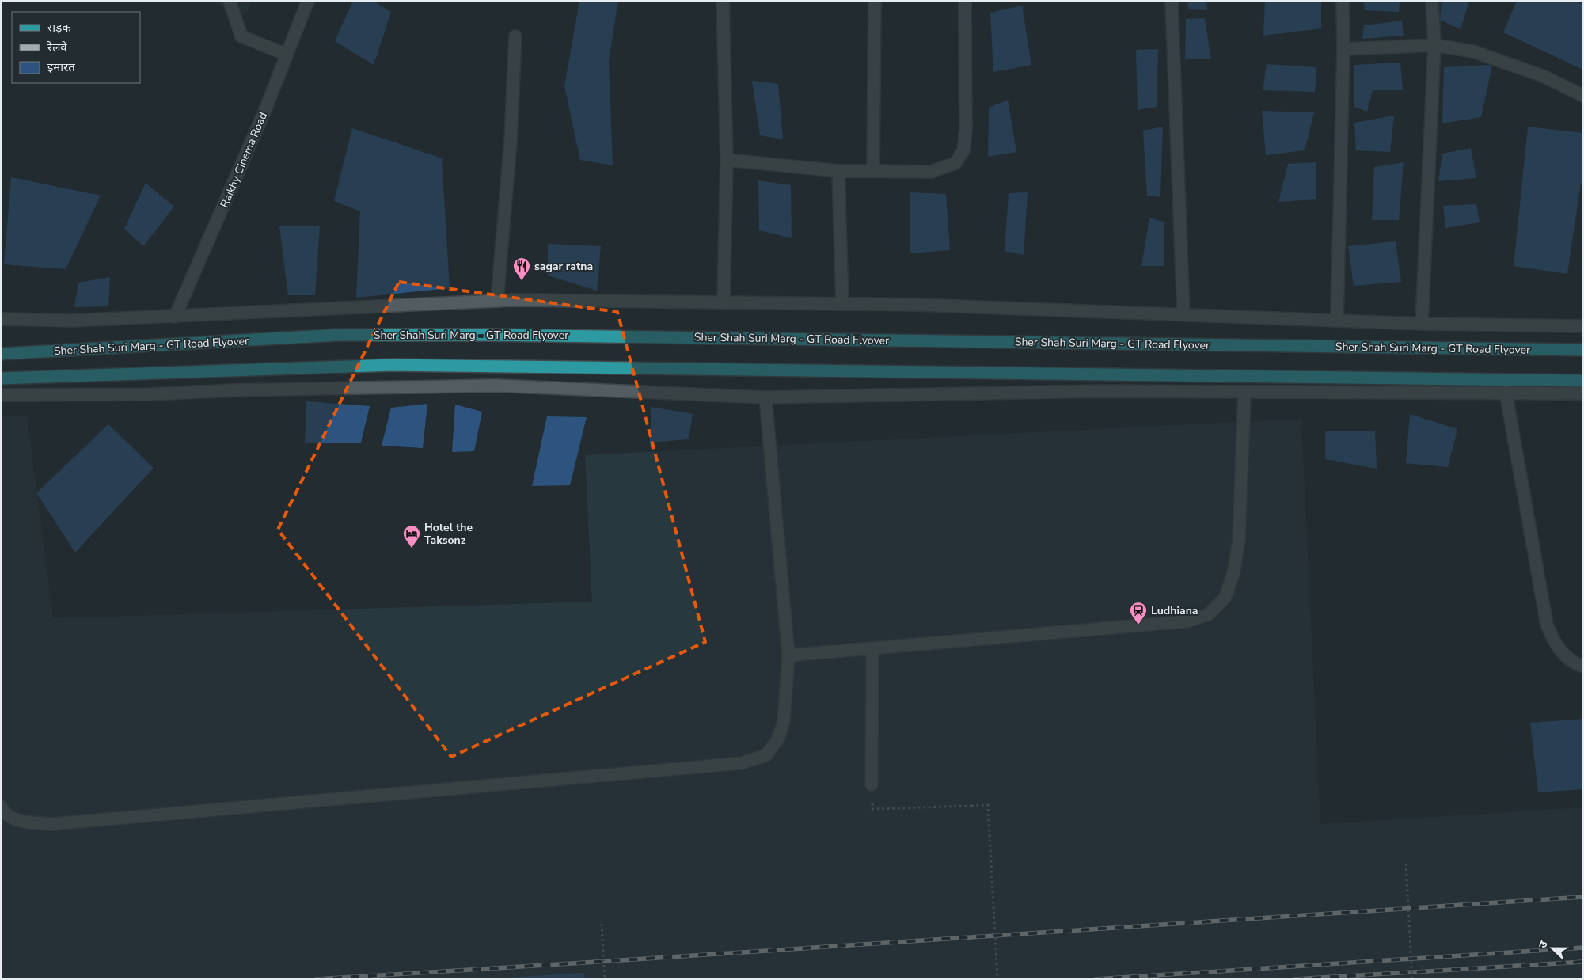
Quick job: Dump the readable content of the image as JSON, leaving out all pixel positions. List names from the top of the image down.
{
  "streets": {
    "main road": ["Sher Shah Suri Marg - GT Road Flyover"],
    "street": ["Raikhy Cinema Road"]
  },
  "places": {
    "restaurant": ["sagar ratna"],
    "hotel": ["Hotel the Taksonz"],
    "station": ["Ludhiana"]
  },
  "legend": ["सड़क", "रेलवे", "इमारत"],
  "north": "left"
}
